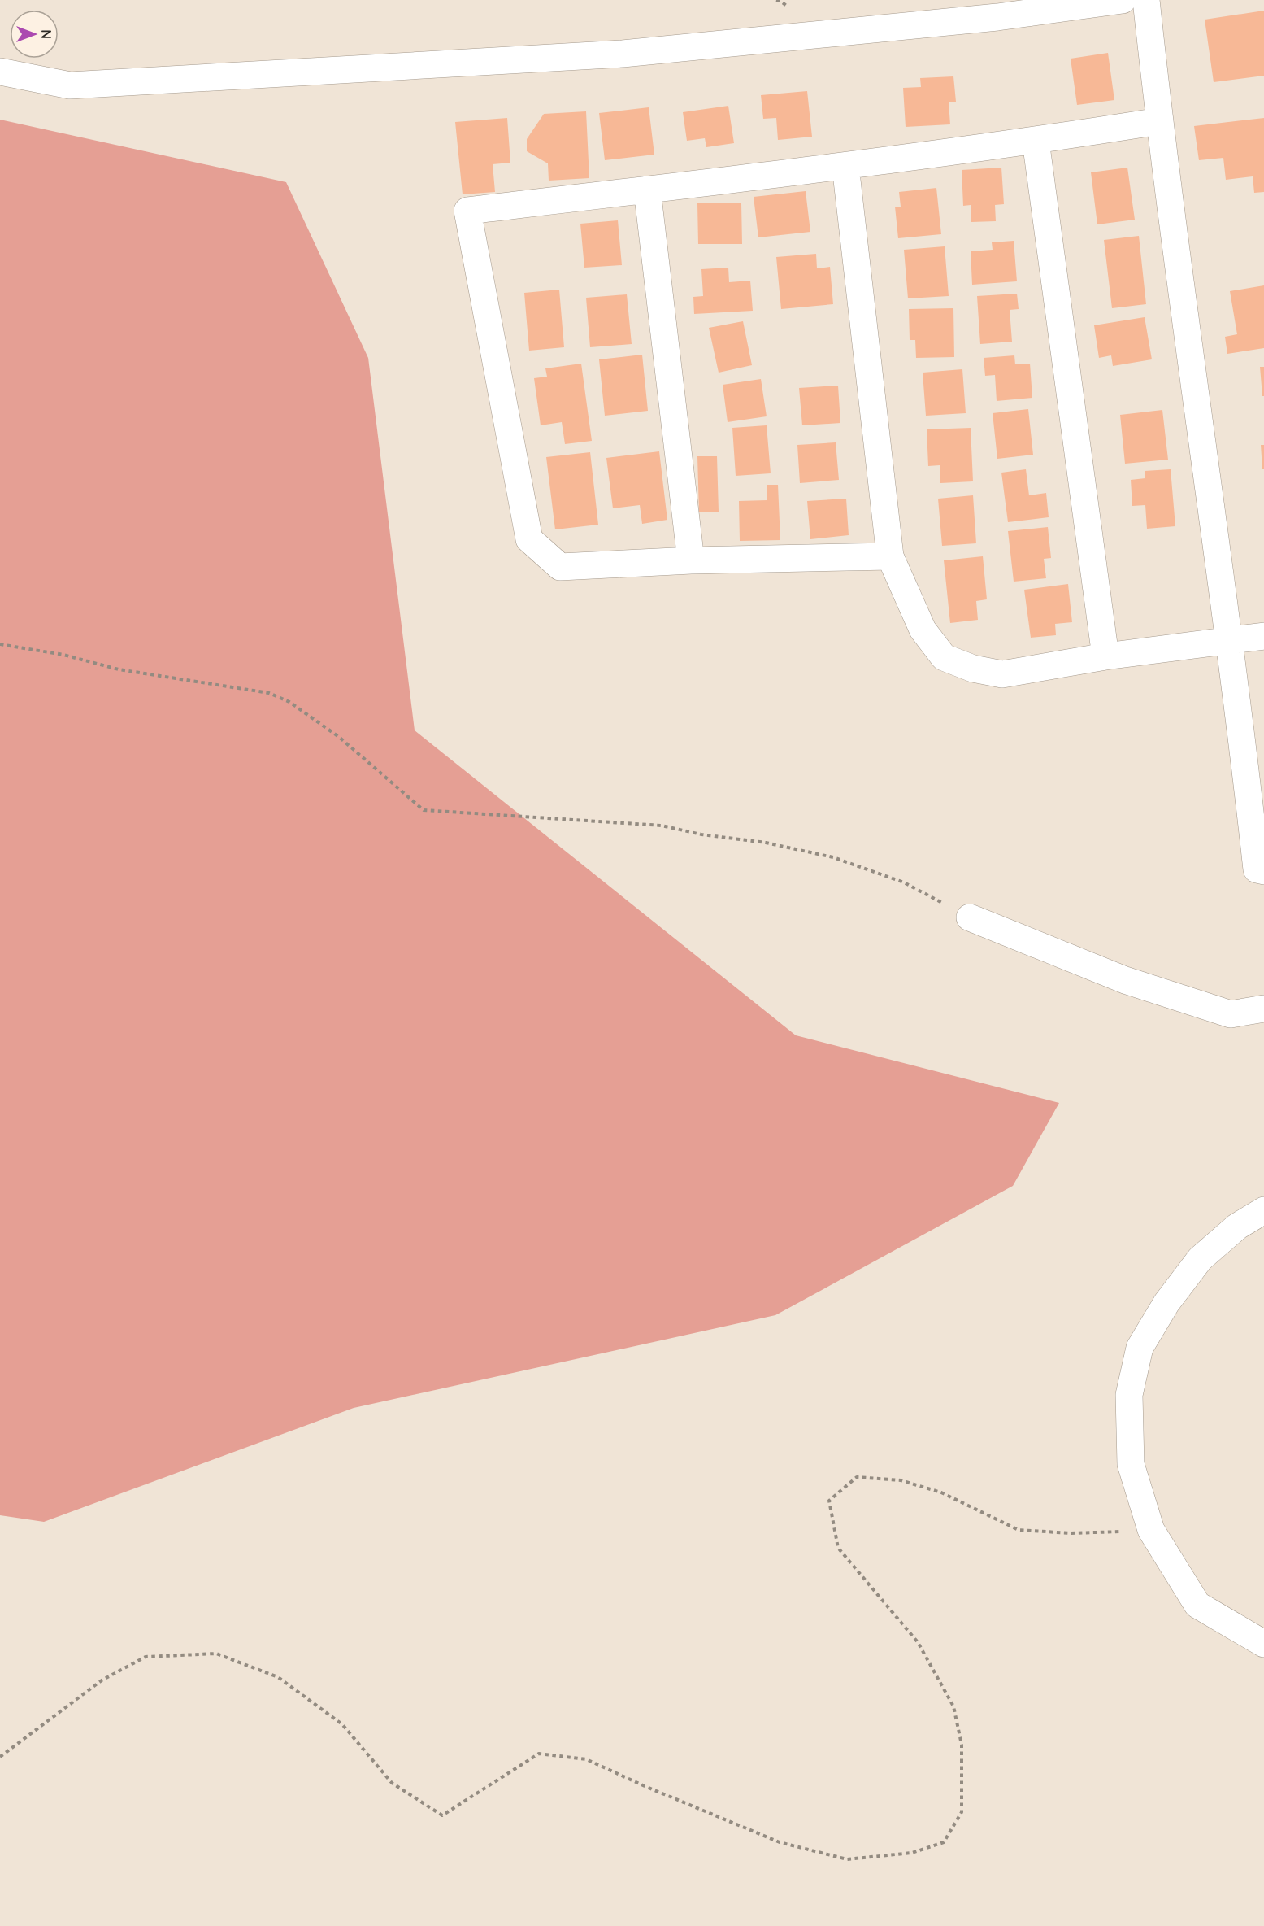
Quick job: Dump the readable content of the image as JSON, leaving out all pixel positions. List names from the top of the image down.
{
  "north": "right"
}
